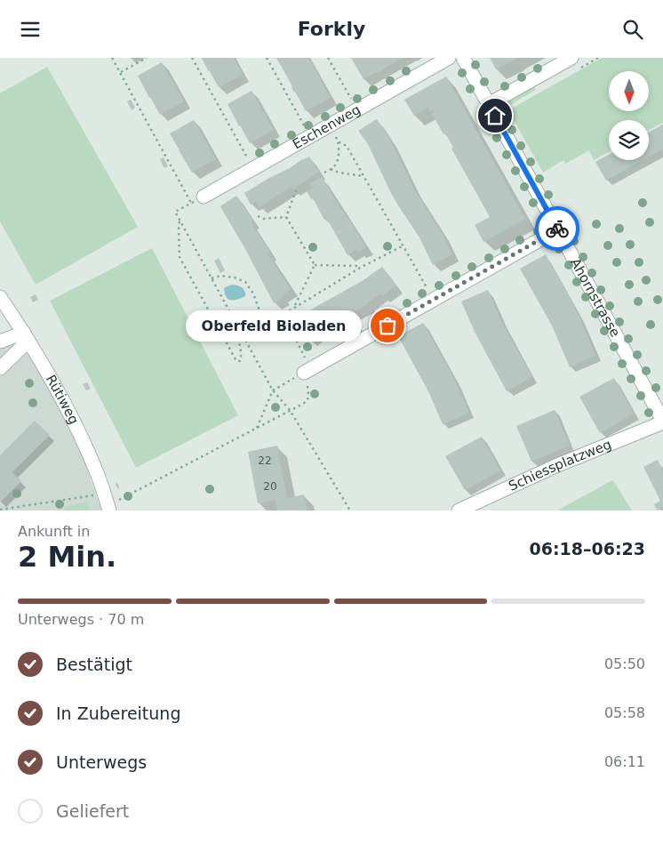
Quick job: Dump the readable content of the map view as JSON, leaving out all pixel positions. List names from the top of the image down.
{
  "streets": {
    "street": [
      "Eschenweg",
      "Ahornstrasse",
      "Rütiweg",
      "Schiessplatzweg"
    ]
  },
  "crossings": [
    ["Ahornstrasse", "Schiessplatzweg"]
  ],
  "places": ["Oberfeld Bioladen"],
  "house_numbers": ["22", "20"],
  "north": "bottom",
  "page": {
    "header": "Forkly",
    "bubble": "Oberfeld Bioladen",
    "heading": ["2 Min.", "Ankunft in", "06:18–06:23"],
    "bar": "Unterwegs · 70 m",
    "list": [
      ["Bestätigt", "05:50"],
      ["In Zubereitung", "05:58"],
      ["Unterwegs", "06:11"],
      "Geliefert"
    ]
  }
}
